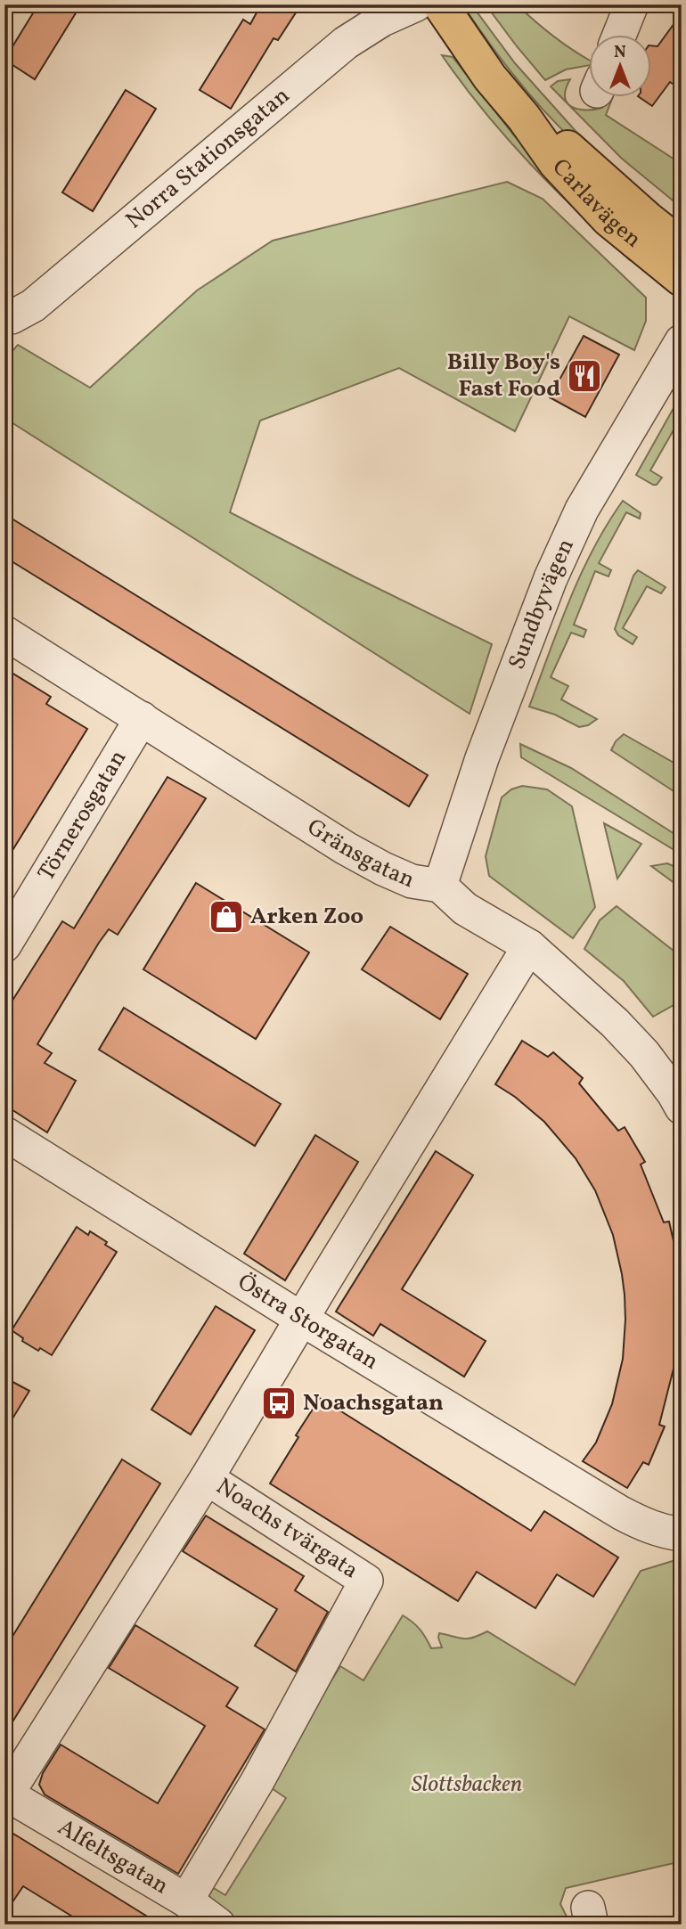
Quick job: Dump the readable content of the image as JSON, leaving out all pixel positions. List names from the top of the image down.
{
  "streets": {
    "main road": ["Carlavägen"],
    "street": [
      "Norra Stationsgatan",
      "Sundbyvägen",
      "Törnerosgatan",
      "Gränsgatan",
      "Östra Storgatan",
      "Noachs tvärgata",
      "Alfeltsgatan"
    ]
  },
  "crossings": [
    ["Sundbyvägen", "Gränsgatan"],
    ["Törnerosgatan", "Gränsgatan"],
    ["Noachs tvärgata", "Alfeltsgatan"]
  ],
  "parks": ["Slottsbacken"],
  "places": {
    "restaurant": ["Billy Boy's Fast Food"],
    "shop": ["Arken Zoo"],
    "bus stop": ["Noachsgatan"]
  },
  "north": "top"
}
